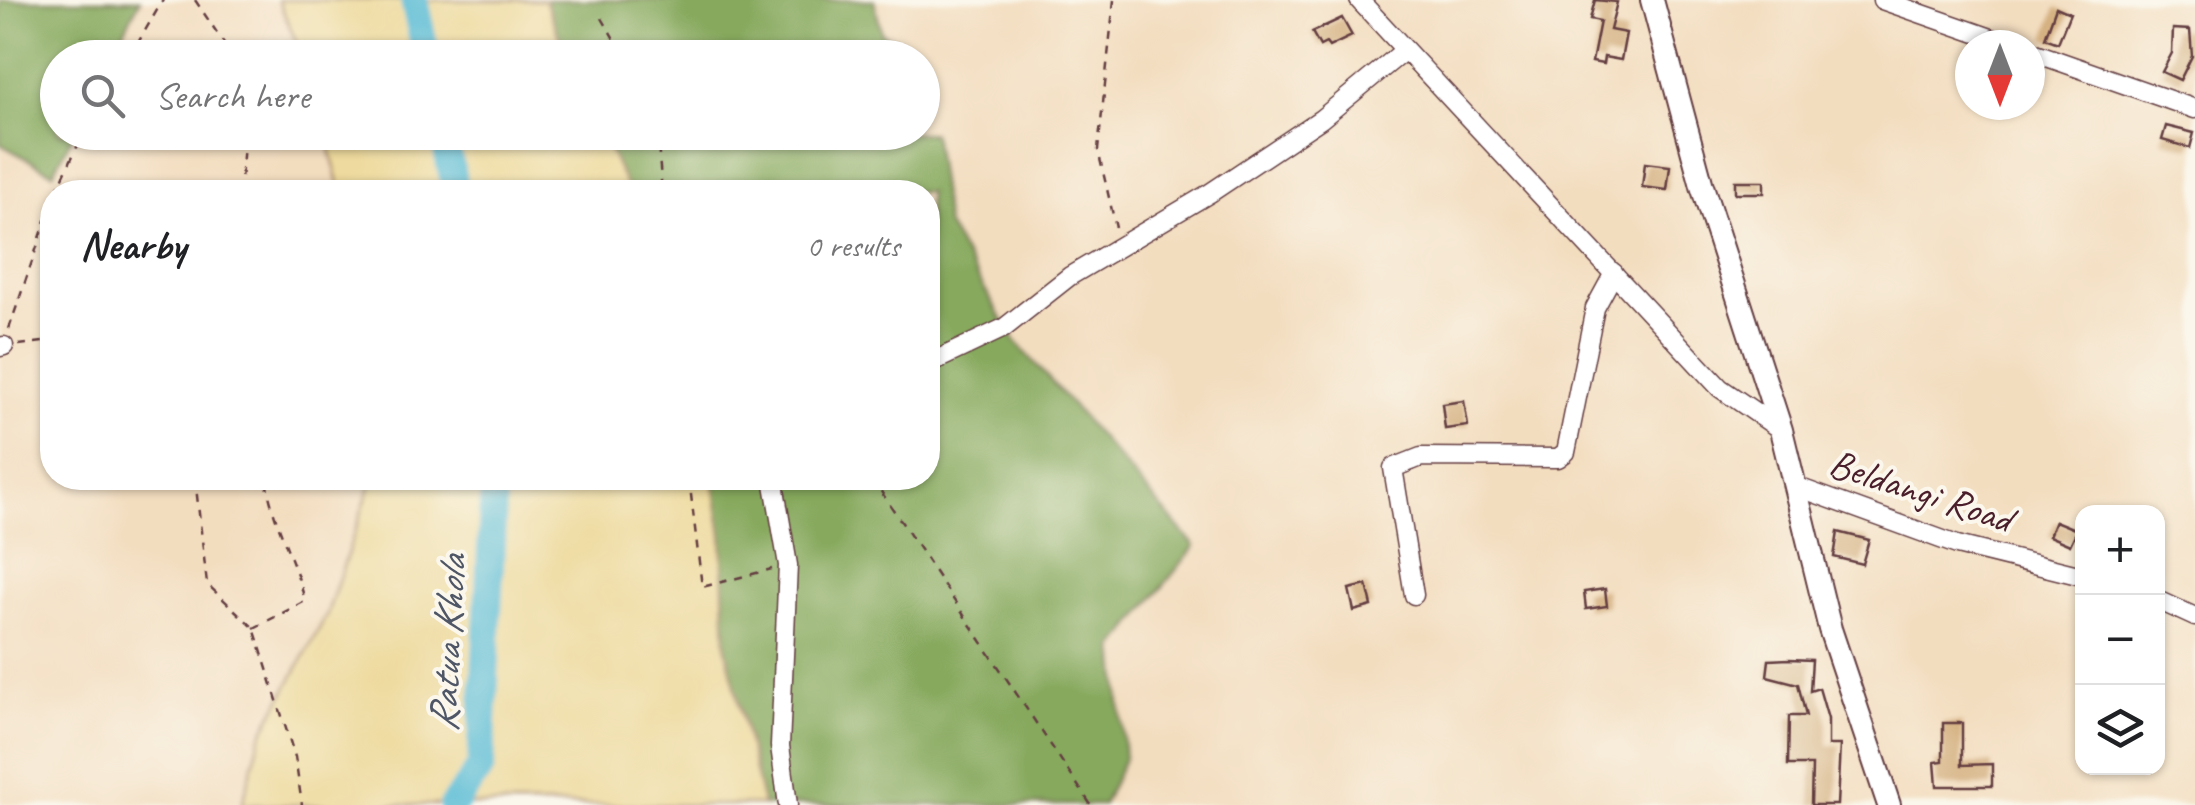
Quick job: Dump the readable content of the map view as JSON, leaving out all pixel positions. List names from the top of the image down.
{
  "streets": {
    "street": ["Beldangi Road"]
  },
  "water": ["Ratua Khola"],
  "north": "bottom",
  "page": {
    "search": "Search here",
    "heading": ["Nearby", "0 results"],
    "map_buttons": ["+", "−"]
  }
}
